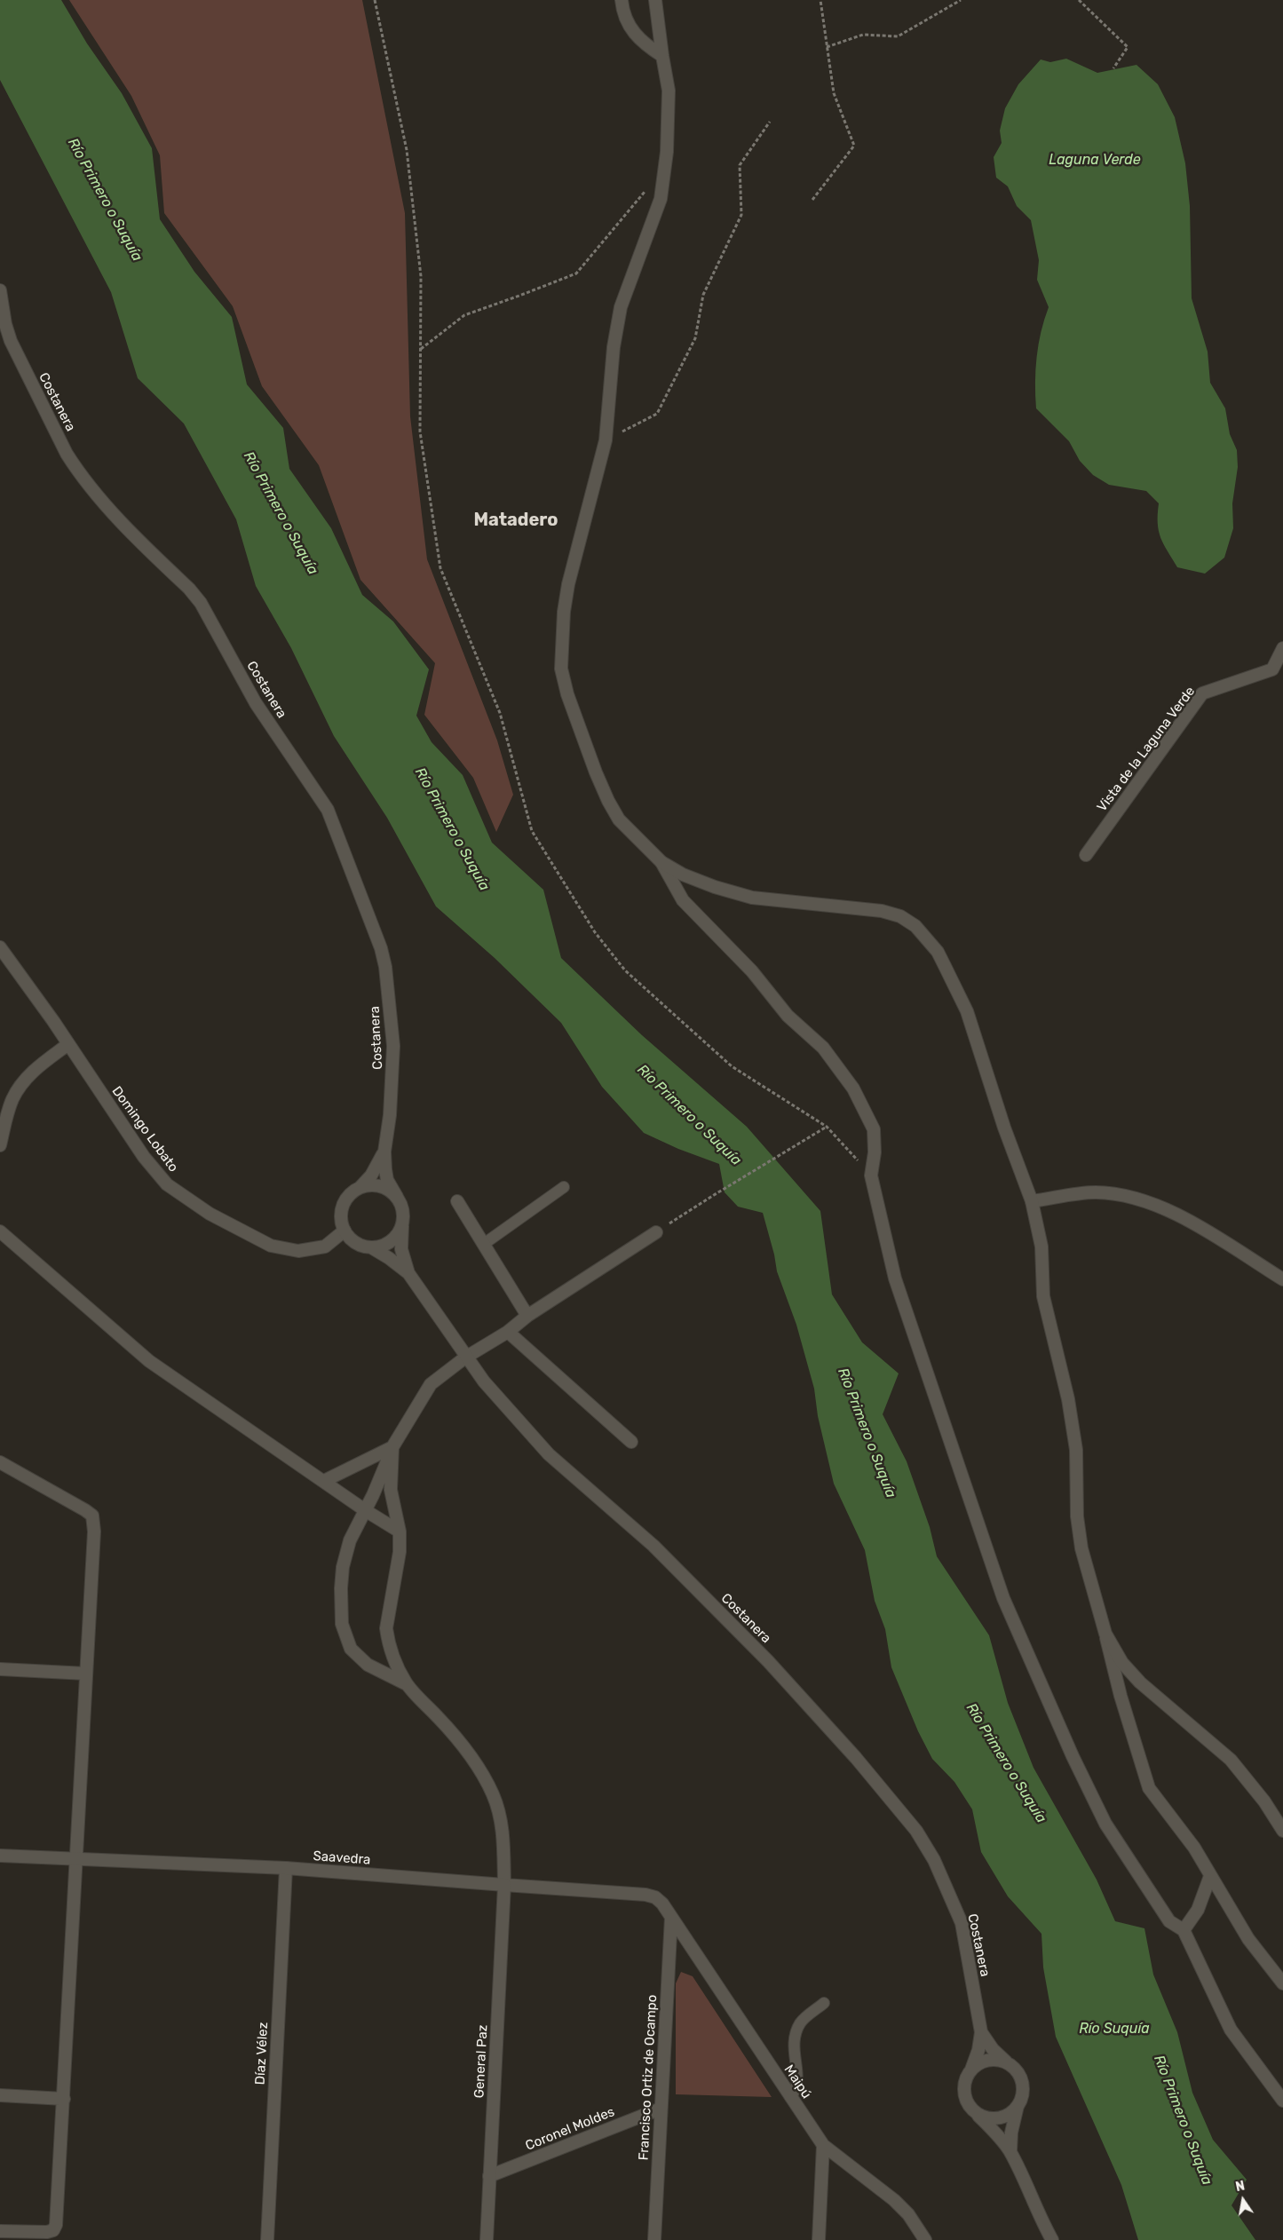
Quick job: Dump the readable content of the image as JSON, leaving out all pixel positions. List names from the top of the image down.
{
  "streets": {
    "street": [
      "Costanera",
      "Vista de la Laguna Verde",
      "Domingo Lobato",
      "Saavedra",
      "Díaz Vélez",
      "General Paz",
      "Francisco Ortiz de Ocampo",
      "Maipú",
      "Coronel Moldes"
    ]
  },
  "crossings": [
    ["Costanera", "Domingo Lobato"],
    ["Saavedra", "Díaz Vélez"],
    ["Saavedra", "General Paz"],
    ["Saavedra", "Francisco Ortiz de Ocampo"],
    ["Saavedra", "Maipú"],
    ["General Paz", "Coronel Moldes"],
    ["Francisco Ortiz de Ocampo", "Maipú"],
    ["Francisco Ortiz de Ocampo", "Coronel Moldes"]
  ],
  "districts": ["Matadero"],
  "water": ["Laguna Verde", "Río Primero o Suquía", "Río Suquía"],
  "north": "top"
}
